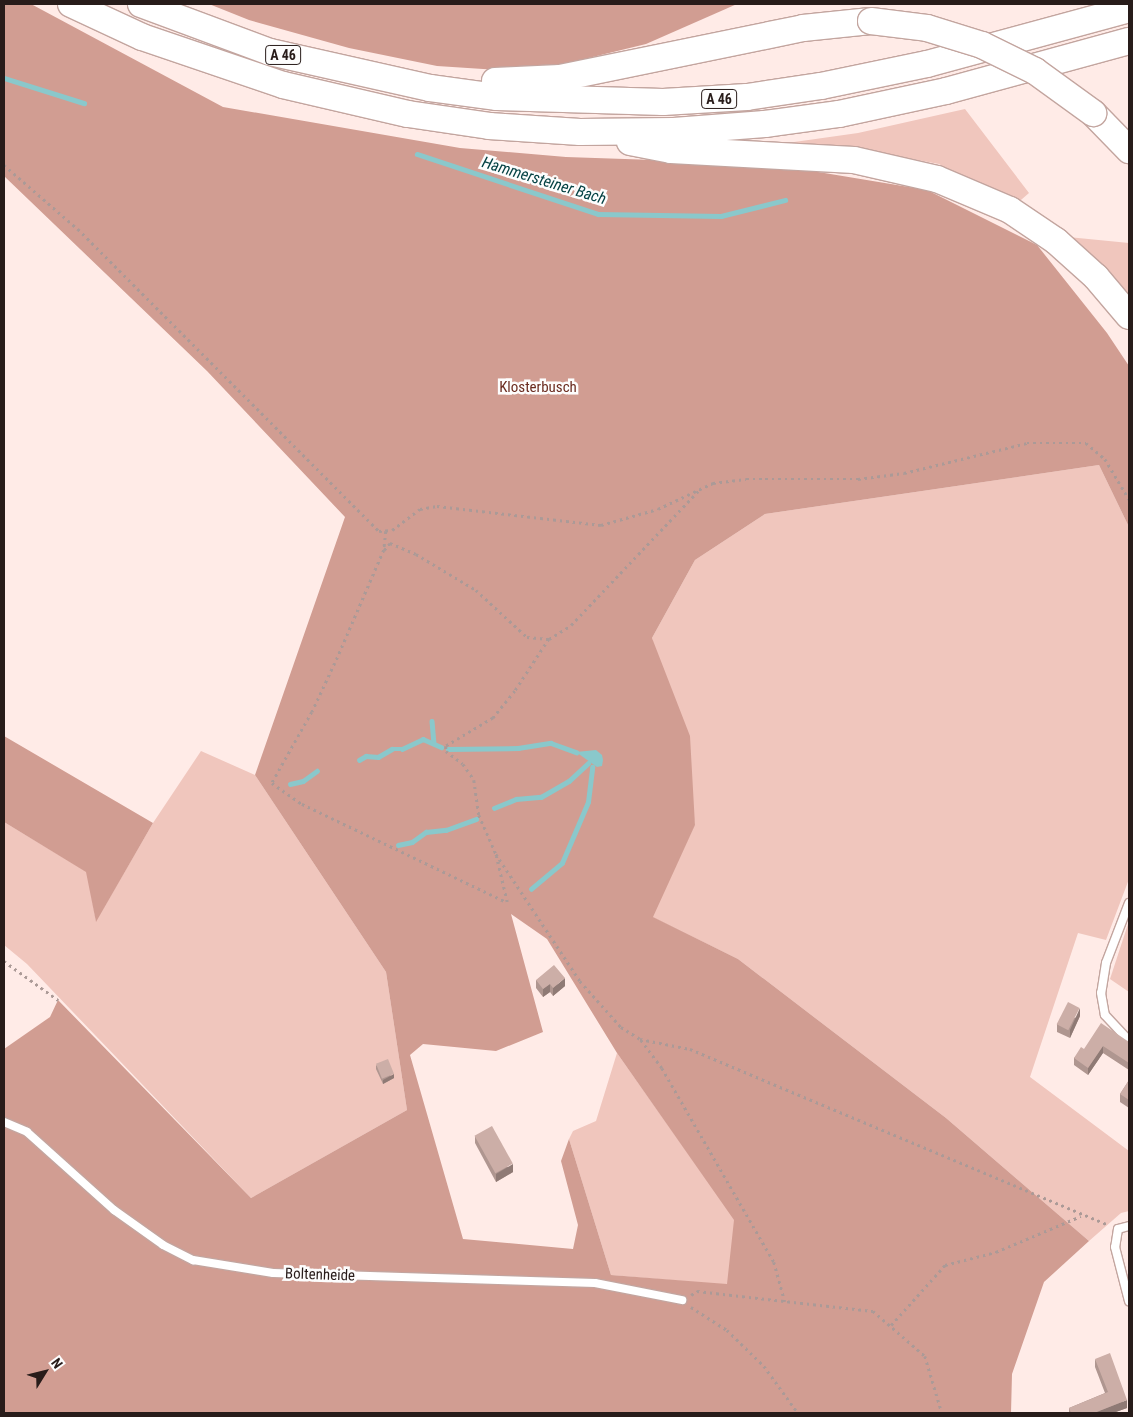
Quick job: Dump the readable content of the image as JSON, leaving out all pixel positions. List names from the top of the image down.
{
  "streets": {
    "highway": ["A 46"],
    "lane": ["Boltenheide"]
  },
  "water": ["Hammersteiner Bach"],
  "parks": ["Klosterbusch"],
  "north": "top right"
}
